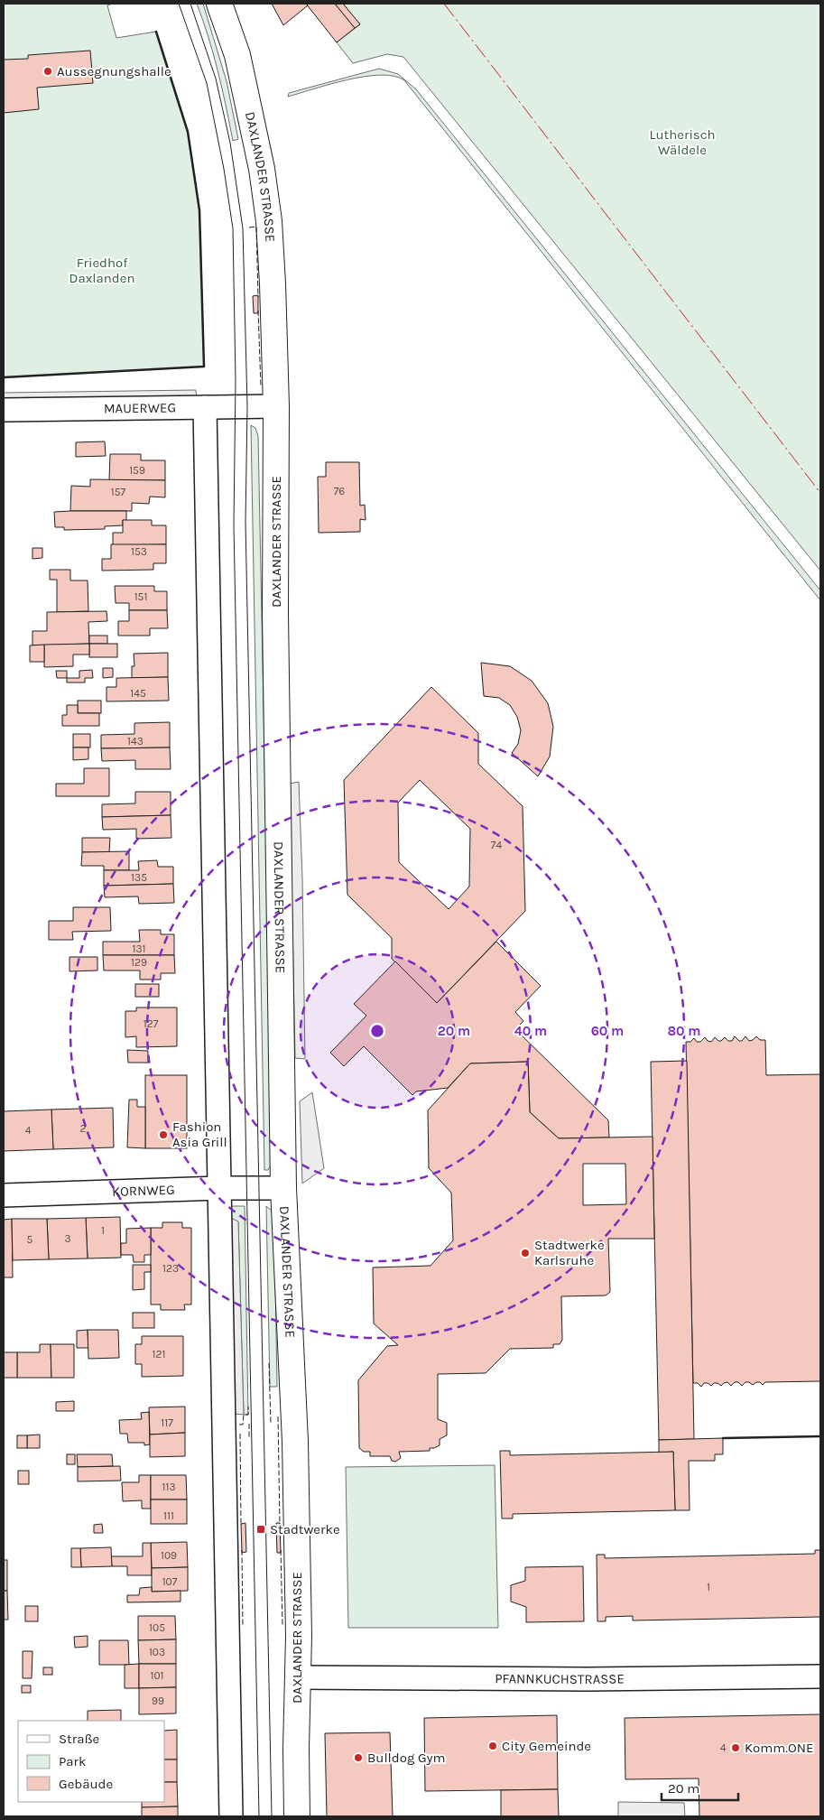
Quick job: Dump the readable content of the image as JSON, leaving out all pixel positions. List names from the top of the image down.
{
  "streets": {
    "street": [
      "DAXLANDER STRASSE",
      "MAUERWEG",
      "KORNWEG",
      "PFANNKUCHSTRASSE"
    ]
  },
  "crossings": [
    ["DAXLANDER STRASSE", "MAUERWEG"],
    ["DAXLANDER STRASSE", "KORNWEG"],
    ["DAXLANDER STRASSE", "PFANNKUCHSTRASSE"]
  ],
  "parks": ["Lutherisch Wäldele", "Friedhof Daxlanden"],
  "places": {
    "other": [
      "Aussegnungshalle",
      "Fashion Asia Grill",
      "Stadtwerke Karlsruhe",
      "City Gemeinde",
      "Komm.ONE",
      "Bulldog Gym"
    ],
    "transit": ["Stadtwerke"]
  },
  "house_numbers": [
    "159",
    "76",
    "157",
    "153",
    "151",
    "145",
    "143",
    "74",
    "135",
    "131",
    "129",
    "127",
    "2",
    "4",
    "1",
    "3",
    "5",
    "123",
    "121",
    "117",
    "113",
    "111",
    "109",
    "107",
    "1",
    "105",
    "103",
    "101",
    "99",
    "4"
  ],
  "legend": ["Straße", "Park", "Gebäude"],
  "scale_bar": "20 m",
  "rings": [
    "20 m",
    "40 m",
    "60 m",
    "80 m"
  ]
}
